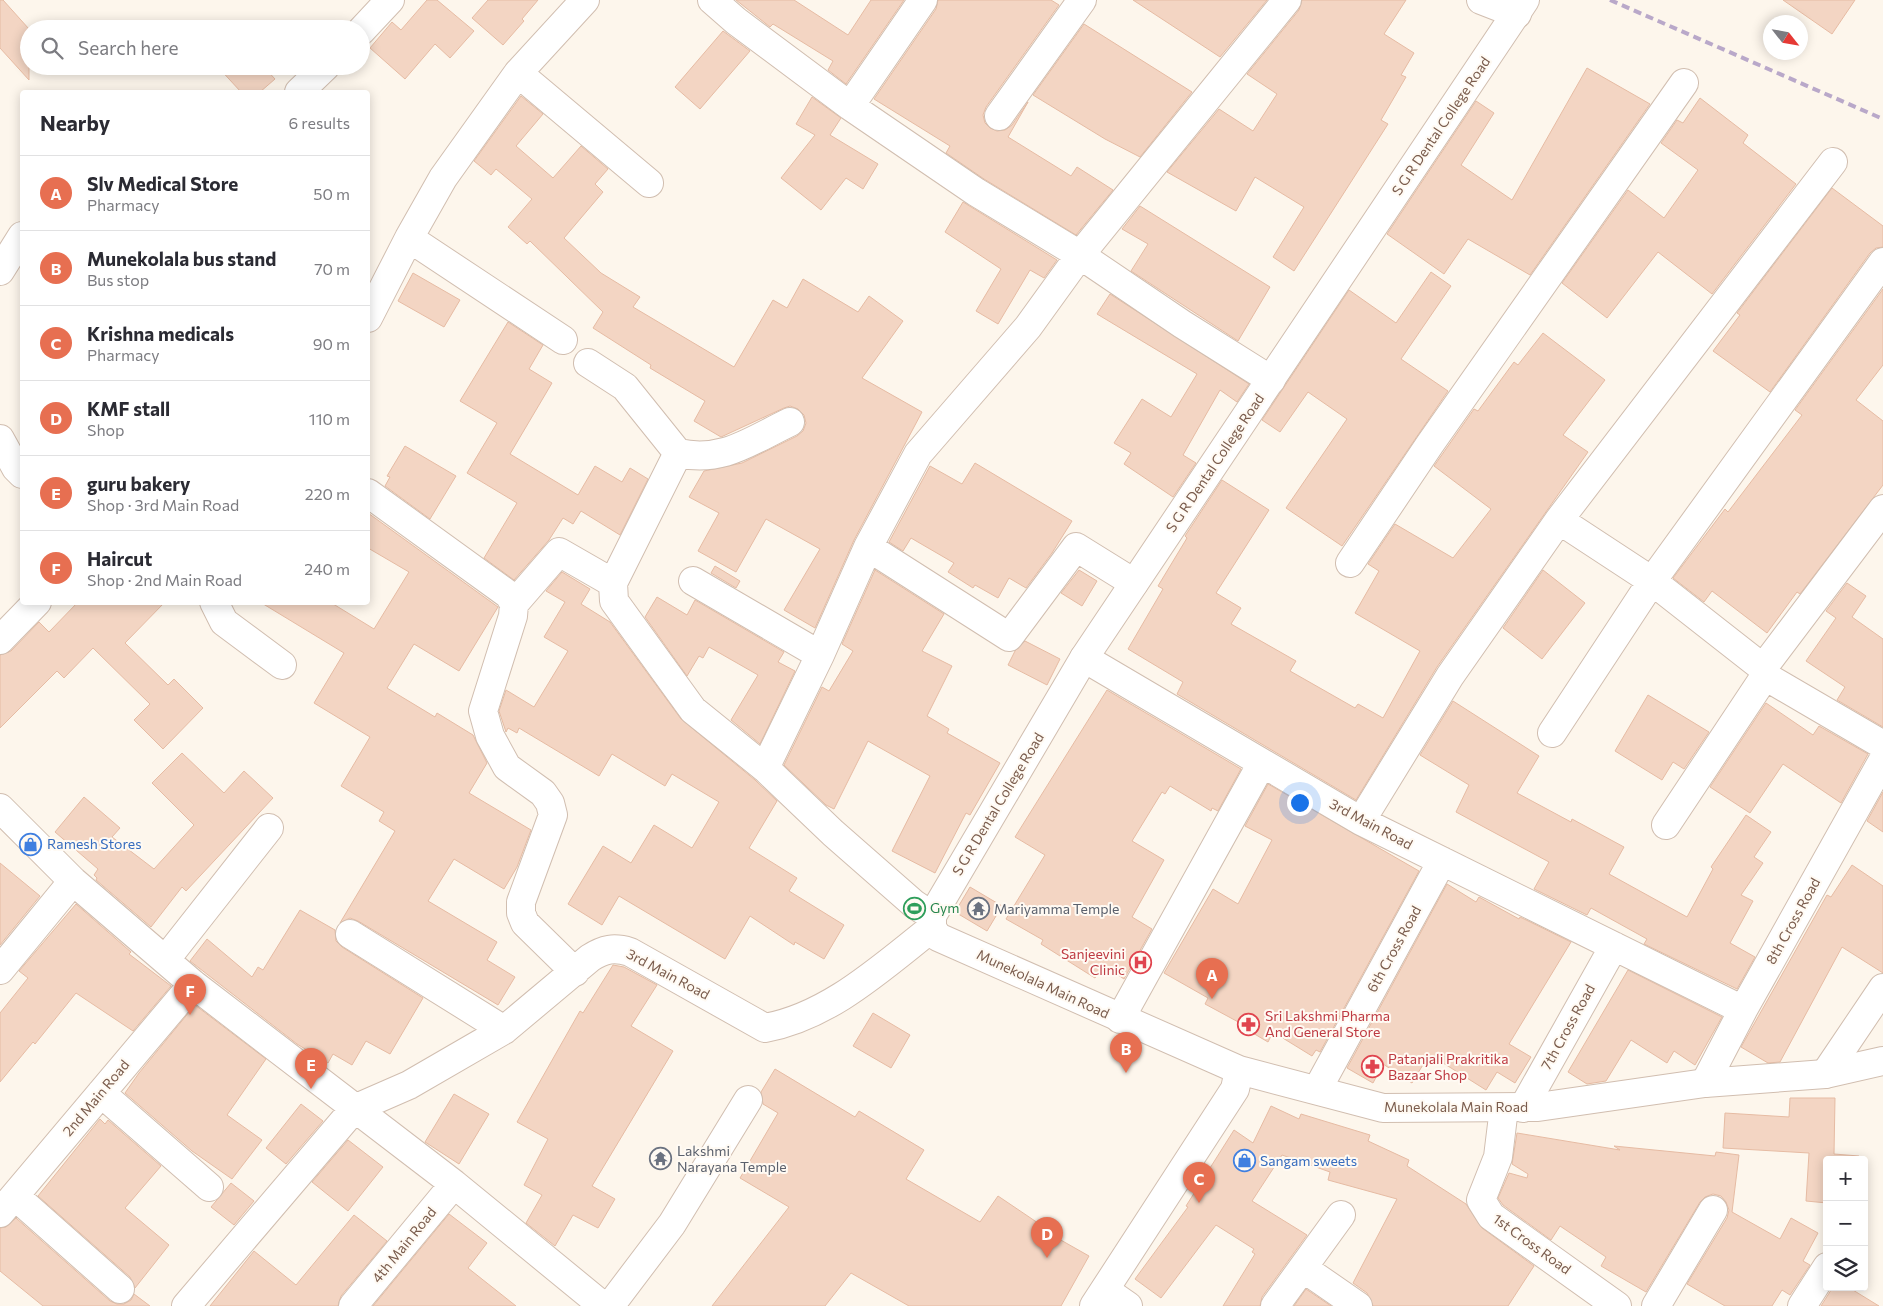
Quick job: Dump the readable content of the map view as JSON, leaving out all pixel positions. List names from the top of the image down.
{
  "streets": {
    "street": [
      "S G R Dental College Road",
      "3rd Main Road",
      "8th Cross Road",
      "6th Cross Road",
      "Munekolala Main Road",
      "7th Cross Road",
      "2nd Main Road",
      "1st Cross Road",
      "4th Main Road"
    ]
  },
  "crossings": [
    ["S G R Dental College Road", "3rd Main Road"],
    ["S G R Dental College Road", "Munekolala Main Road"],
    ["3rd Main Road", "8th Cross Road"],
    ["3rd Main Road", "6th Cross Road"],
    ["3rd Main Road", "Munekolala Main Road"],
    ["3rd Main Road", "7th Cross Road"],
    ["8th Cross Road", "Munekolala Main Road"],
    ["6th Cross Road", "Munekolala Main Road"],
    ["Munekolala Main Road", "7th Cross Road"],
    ["Munekolala Main Road", "1st Cross Road"],
    ["7th Cross Road", "1st Cross Road"]
  ],
  "places": {
    "shop": ["Ramesh Stores", "Sangam sweets"],
    "sports": ["Gym"],
    "temple": ["Mariyamma Temple", "Lakshmi Narayana Temple"],
    "hospital": ["Sanjeevini Clinic"],
    "pharmacy": ["Sri Lakshmi Pharma And General Store", "Patanjali Prakritika Bazaar Shop"]
  },
  "north": "bottom right",
  "page": {
    "search": "Search here",
    "heading": ["Nearby", "6 results"],
    "list": [
      {
        "mark": "A",
        "name": "Slv Medical Store",
        "note": "Pharmacy",
        "value": "50 m"
      },
      {
        "mark": "B",
        "name": "Munekolala bus stand",
        "note": "Bus stop",
        "value": "70 m"
      },
      {
        "mark": "C",
        "name": "Krishna medicals",
        "note": "Pharmacy",
        "value": "90 m"
      },
      {
        "mark": "D",
        "name": "KMF stall",
        "note": "Shop",
        "value": "110 m"
      },
      {
        "mark": "E",
        "name": "guru bakery",
        "note": "Shop · 3rd Main Road",
        "value": "220 m"
      },
      {
        "mark": "F",
        "name": "Haircut",
        "note": "Shop · 2nd Main Road",
        "value": "240 m"
      }
    ],
    "pins": [
      "A",
      "F",
      "B",
      "E",
      "C",
      "D"
    ],
    "map_buttons": ["+", "−"]
  }
}
